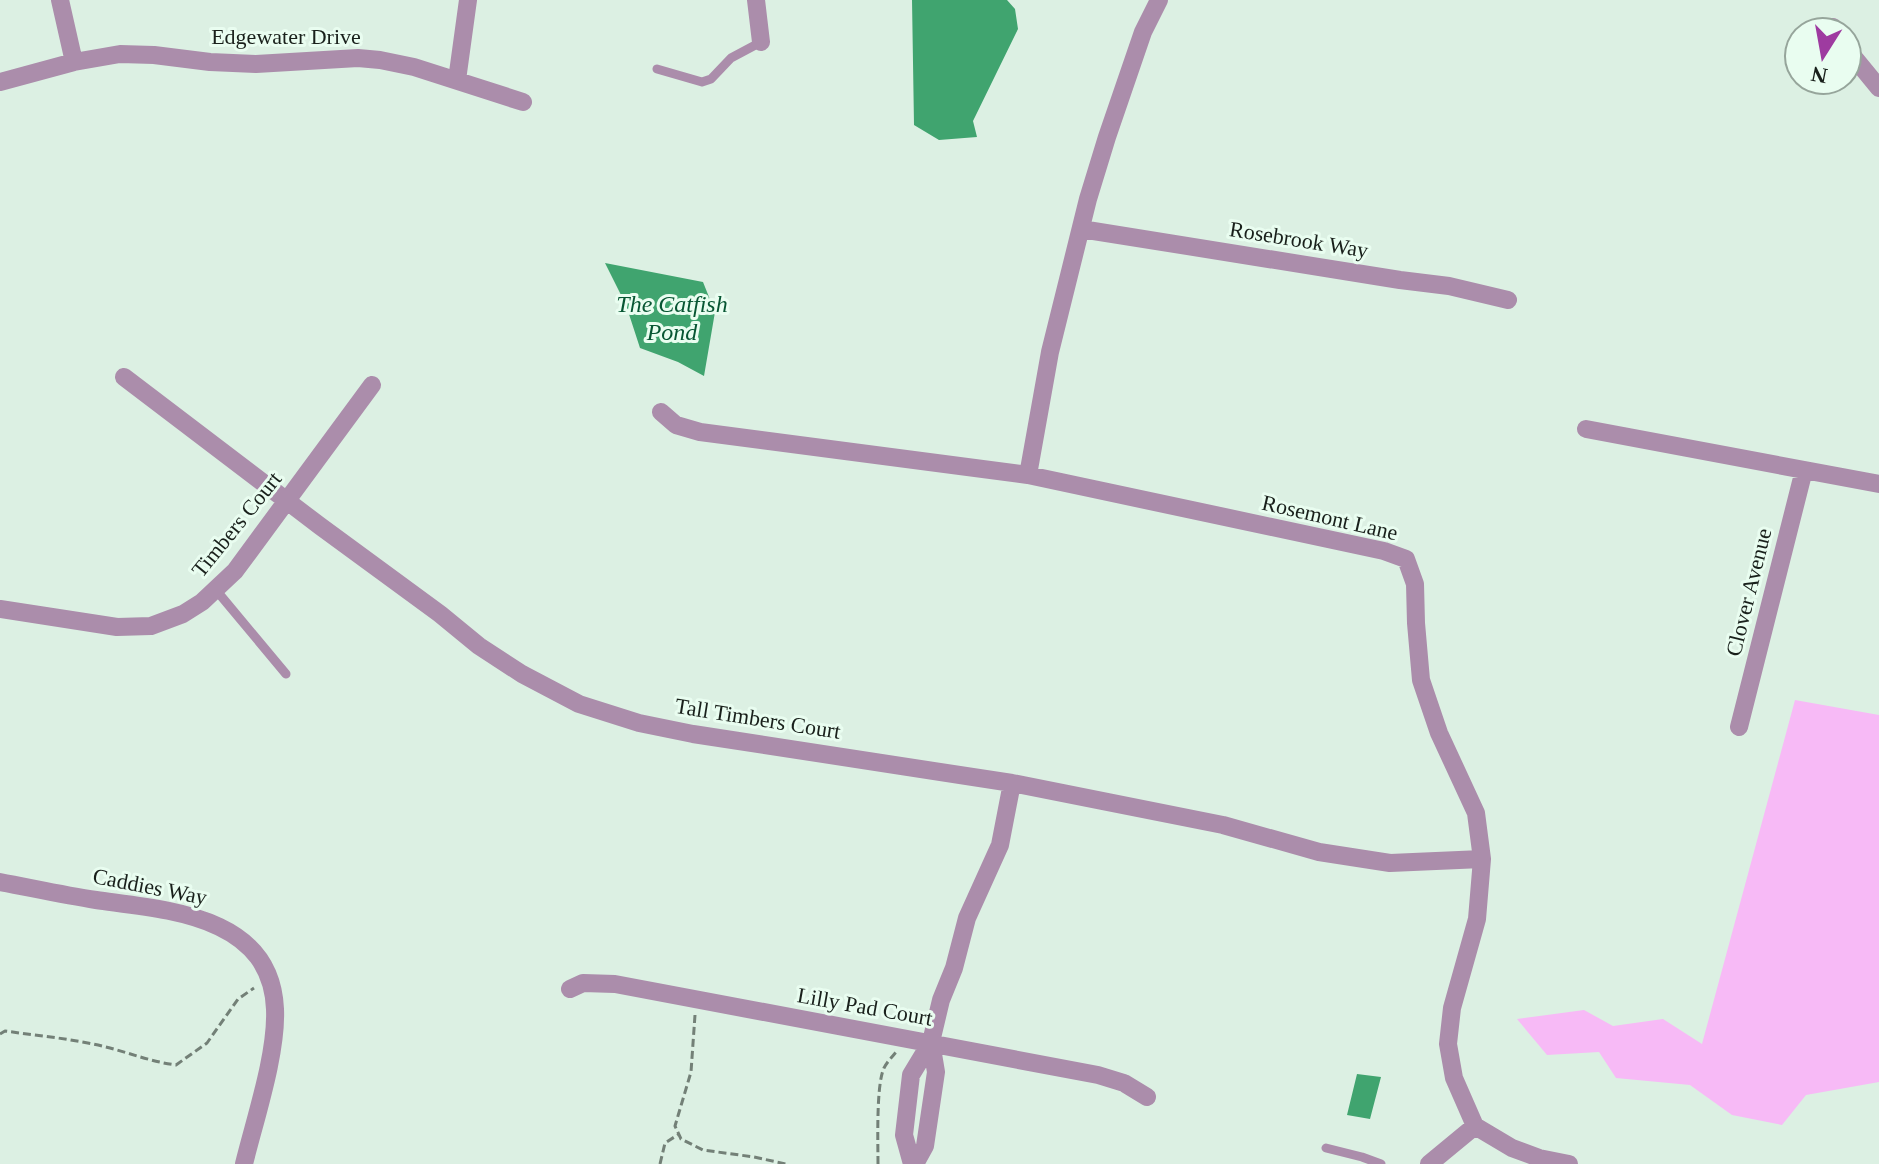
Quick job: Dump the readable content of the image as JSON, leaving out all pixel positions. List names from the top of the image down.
{
  "streets": {
    "street": [
      "Edgewater Drive",
      "Rosebrook Way",
      "Rosemont Lane",
      "Timbers Court",
      "Clover Avenue",
      "Tall Timbers Court",
      "Caddies Way",
      "Lilly Pad Court"
    ]
  },
  "crossings": [
    ["Rosemont Lane", "Tall Timbers Court"],
    ["Timbers Court", "Tall Timbers Court"]
  ],
  "water": ["The Catfish Pond"],
  "north": "bottom"
}
